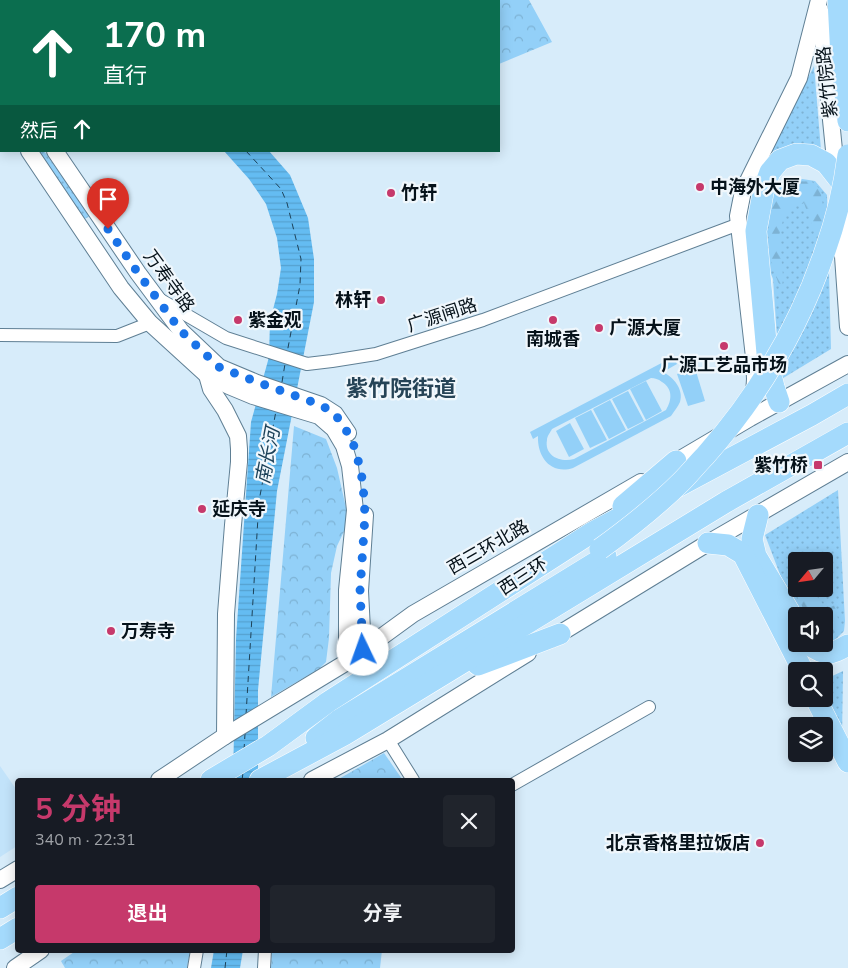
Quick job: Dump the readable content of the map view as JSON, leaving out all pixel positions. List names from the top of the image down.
{
  "streets": {
    "highway": ["紫竹院路"],
    "street": ["万寿寺路", "广源闸路", "西三环北路"]
  },
  "crossings": [
    ["万寿寺路", "广源闸路"]
  ],
  "districts": ["紫竹院街道"],
  "water": ["南长河"],
  "places": {
    "other": [
      "中海外大厦",
      "竹轩",
      "林轩",
      "紫金观",
      "南城香",
      "广源大厦",
      "广源工艺品市场",
      "延庆寺",
      "万寿寺",
      "北京香格里拉饭店"
    ],
    "transit": ["紫竹桥"]
  },
  "north": "bottom left",
  "page": {
    "turn": ["170 m", "直行"],
    "then": "然后",
    "heading": ["5 分钟", "340 m · 22:31"],
    "buttons": ["退出", "分享"]
  }
}
